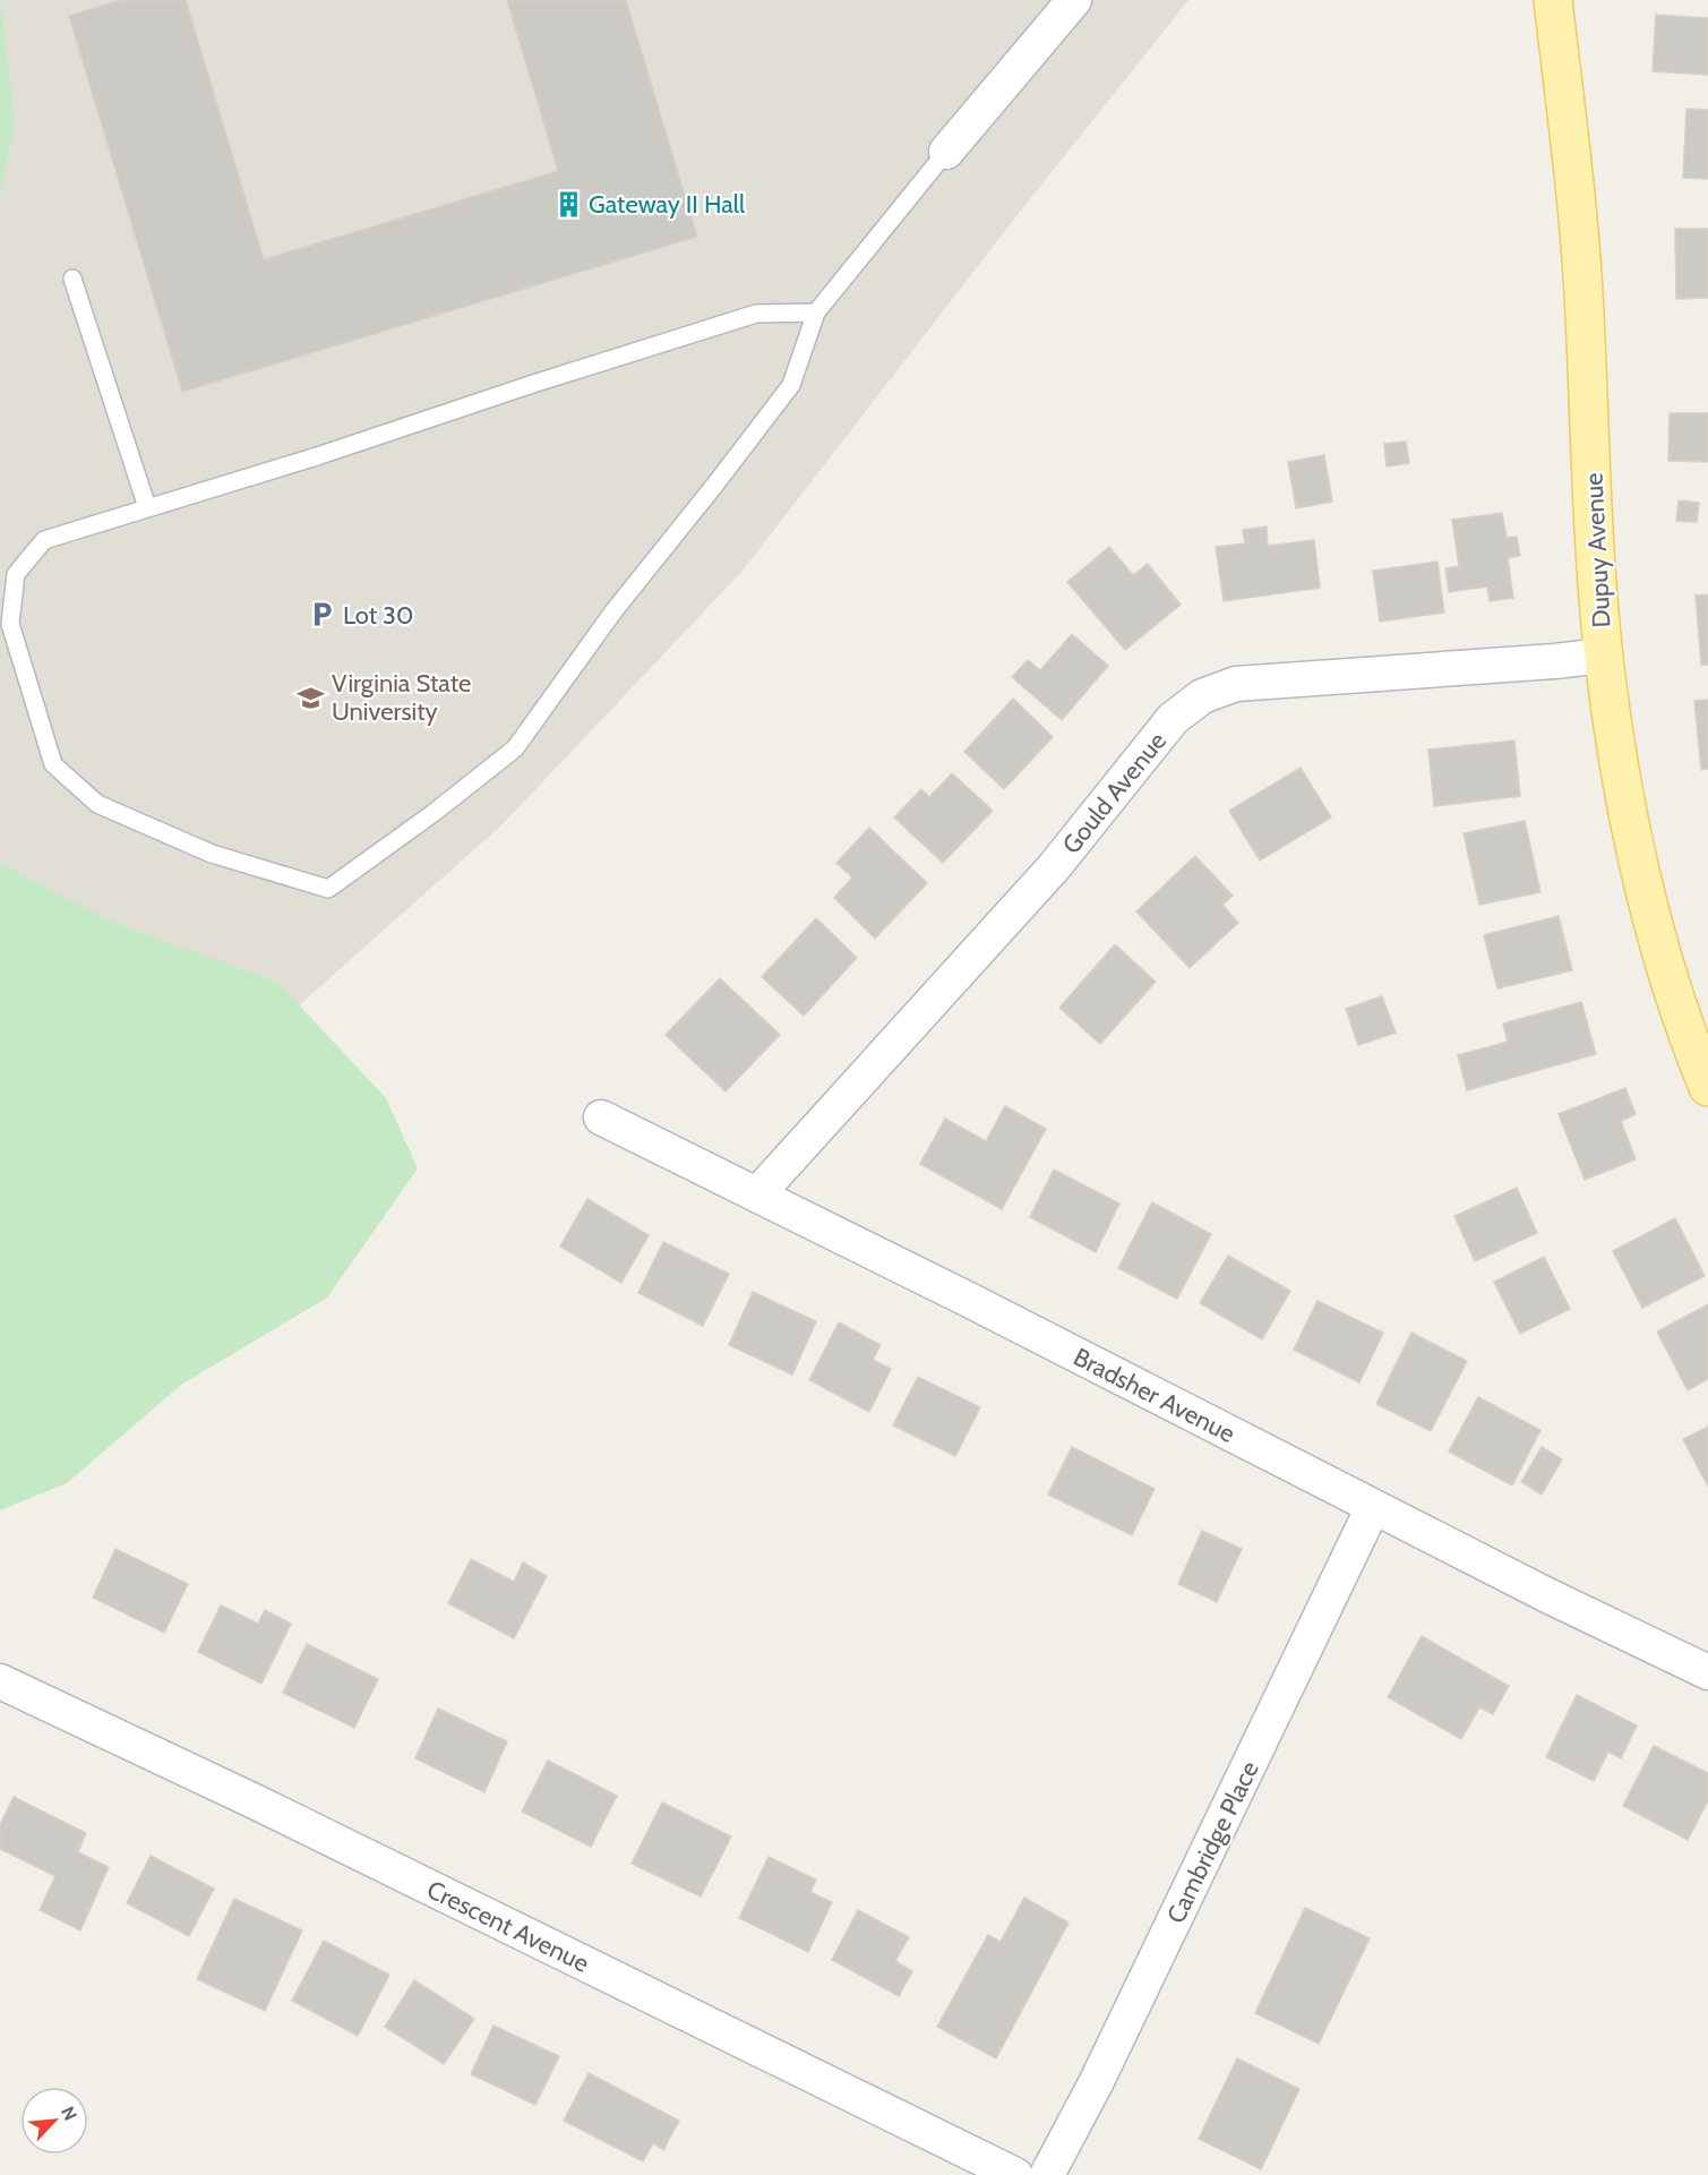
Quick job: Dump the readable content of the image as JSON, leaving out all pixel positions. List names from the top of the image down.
{
  "streets": {
    "main road": ["Dupuy Avenue"],
    "street": [
      "Gould Avenue",
      "Bradsher Avenue",
      "Cambridge Place",
      "Crescent Avenue"
    ]
  },
  "crossings": [
    ["Dupuy Avenue", "Gould Avenue"],
    ["Gould Avenue", "Bradsher Avenue"],
    ["Bradsher Avenue", "Cambridge Place"]
  ],
  "places": {
    "building": ["Gateway II Hall"],
    "parking": ["Lot 30"],
    "school or university": ["Virginia State University"]
  },
  "north": "top right"
}
